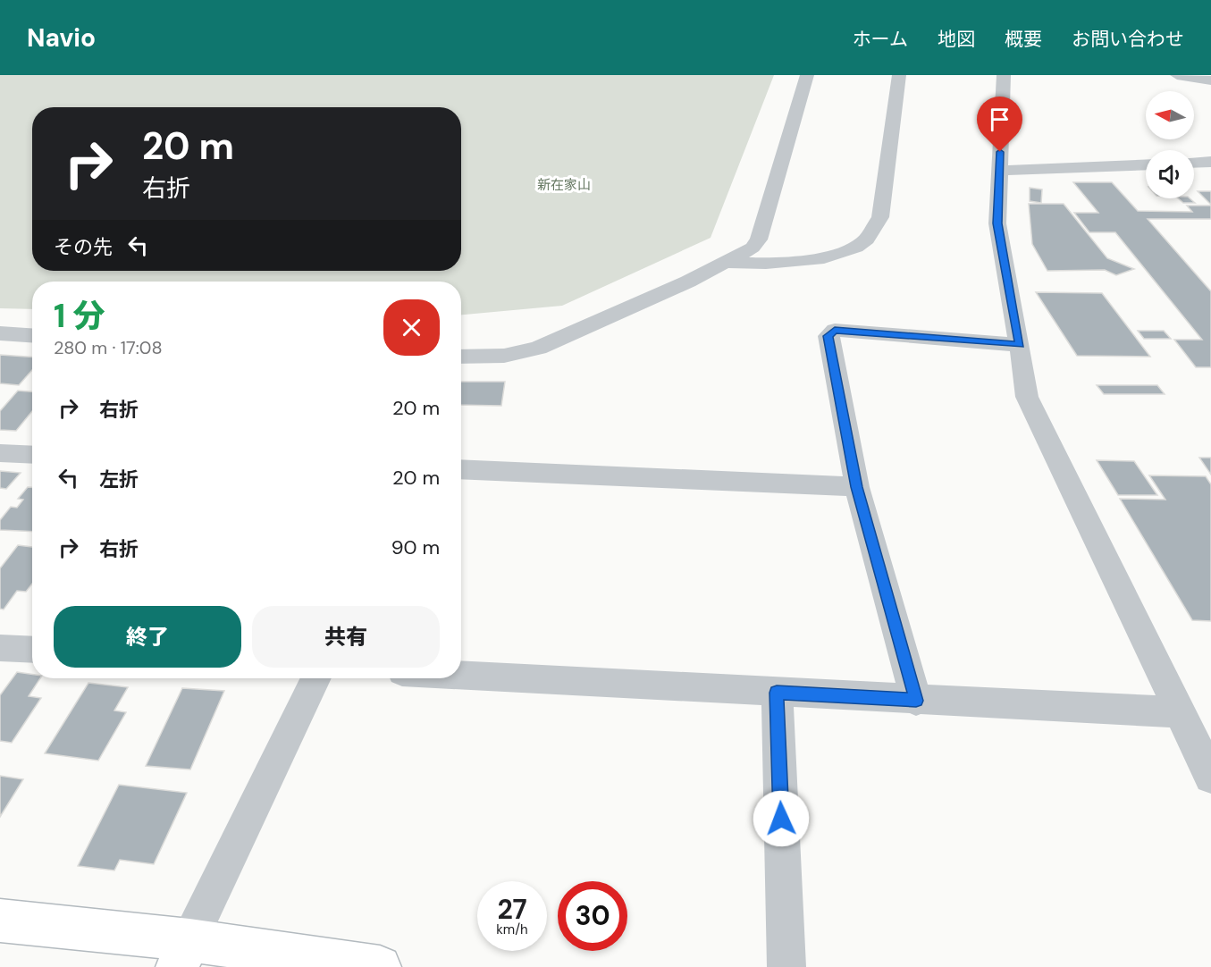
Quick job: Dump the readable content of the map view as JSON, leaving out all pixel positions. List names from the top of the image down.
{
  "parks": ["新在家山"],
  "north": "left",
  "page": {
    "header": "Navio",
    "nav": [
      "ホーム",
      "地図",
      "概要",
      "お問い合わせ"
    ],
    "turn": ["20 m", "右折"],
    "then": "その先",
    "heading": ["1 分", "280 m · 17:08"],
    "list": [
      {
        "name": "右折",
        "value": "20 m"
      },
      {
        "name": "左折",
        "value": "20 m"
      },
      {
        "name": "右折",
        "value": "90 m"
      }
    ],
    "buttons": ["終了", "共有"],
    "speed": "27 km/h",
    "limit": "30"
  }
}
